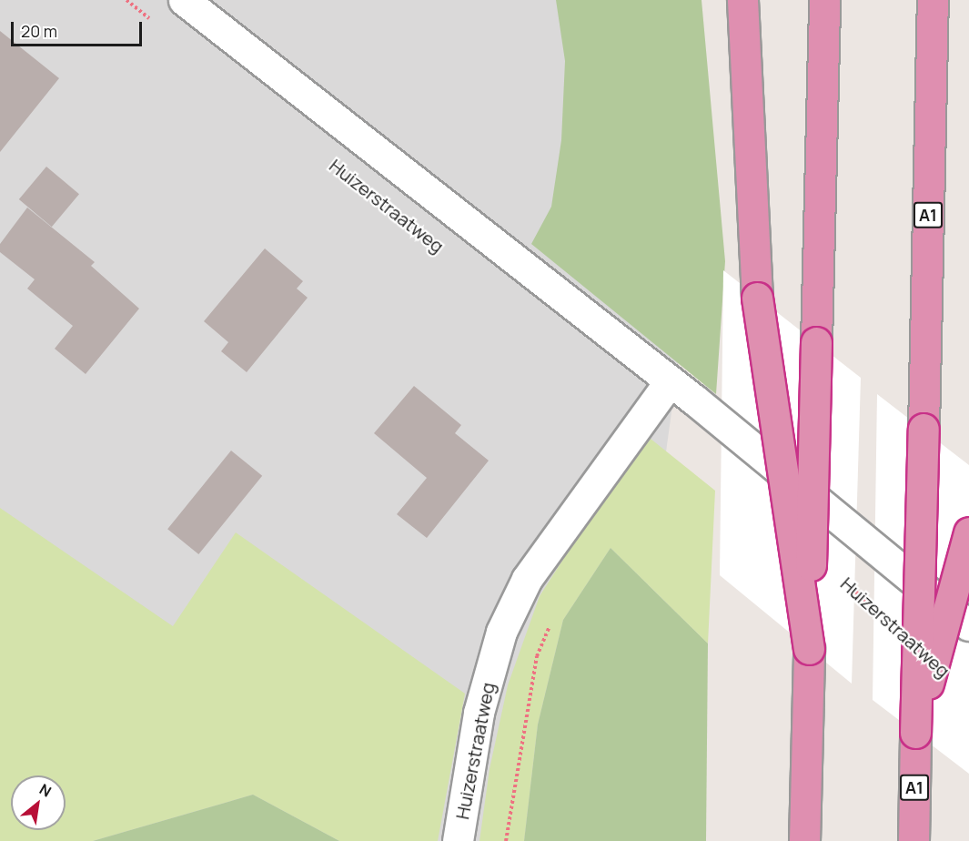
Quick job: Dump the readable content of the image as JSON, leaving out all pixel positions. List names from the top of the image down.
{
  "streets": {
    "highway": ["A1"],
    "street": ["Huizerstraatweg"]
  },
  "scale_bar": "20 m",
  "north": "top right"
}
